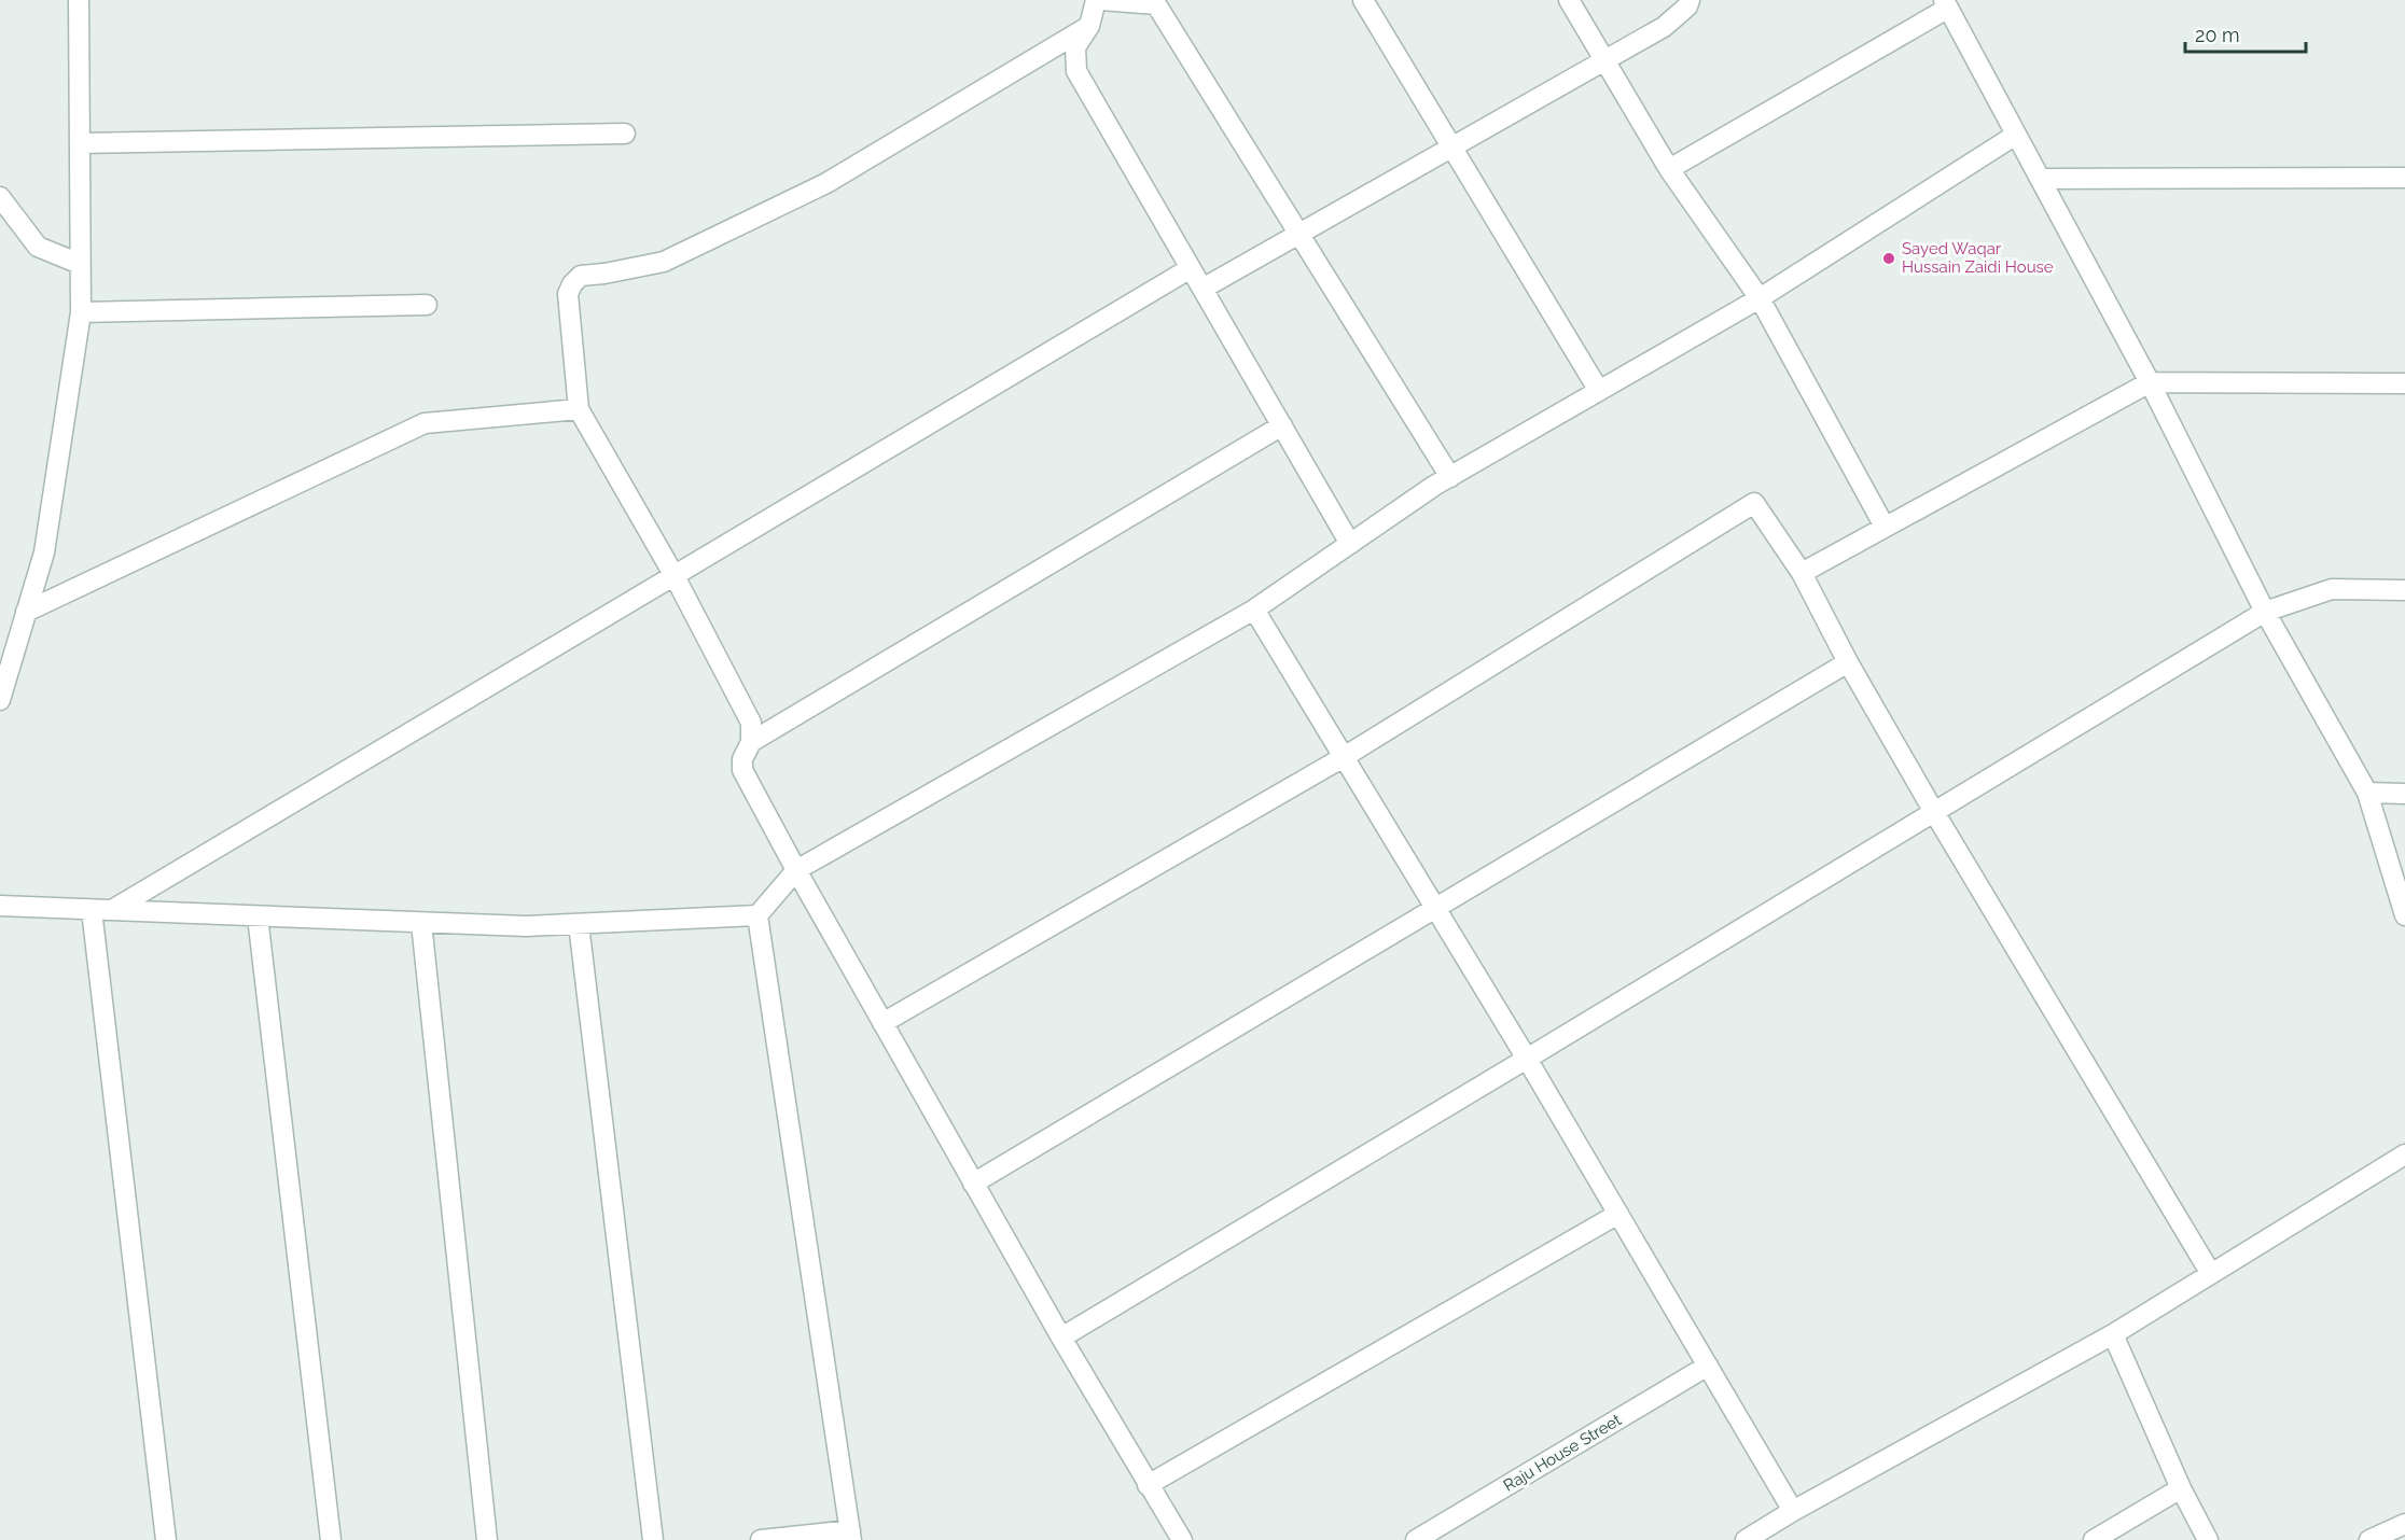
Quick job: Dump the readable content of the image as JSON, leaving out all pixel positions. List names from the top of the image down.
{
  "streets": {
    "street": ["Raju House Street"]
  },
  "places": ["Sayed Waqar Hussain Zaidi House"],
  "scale_bar": "20 m"
}
